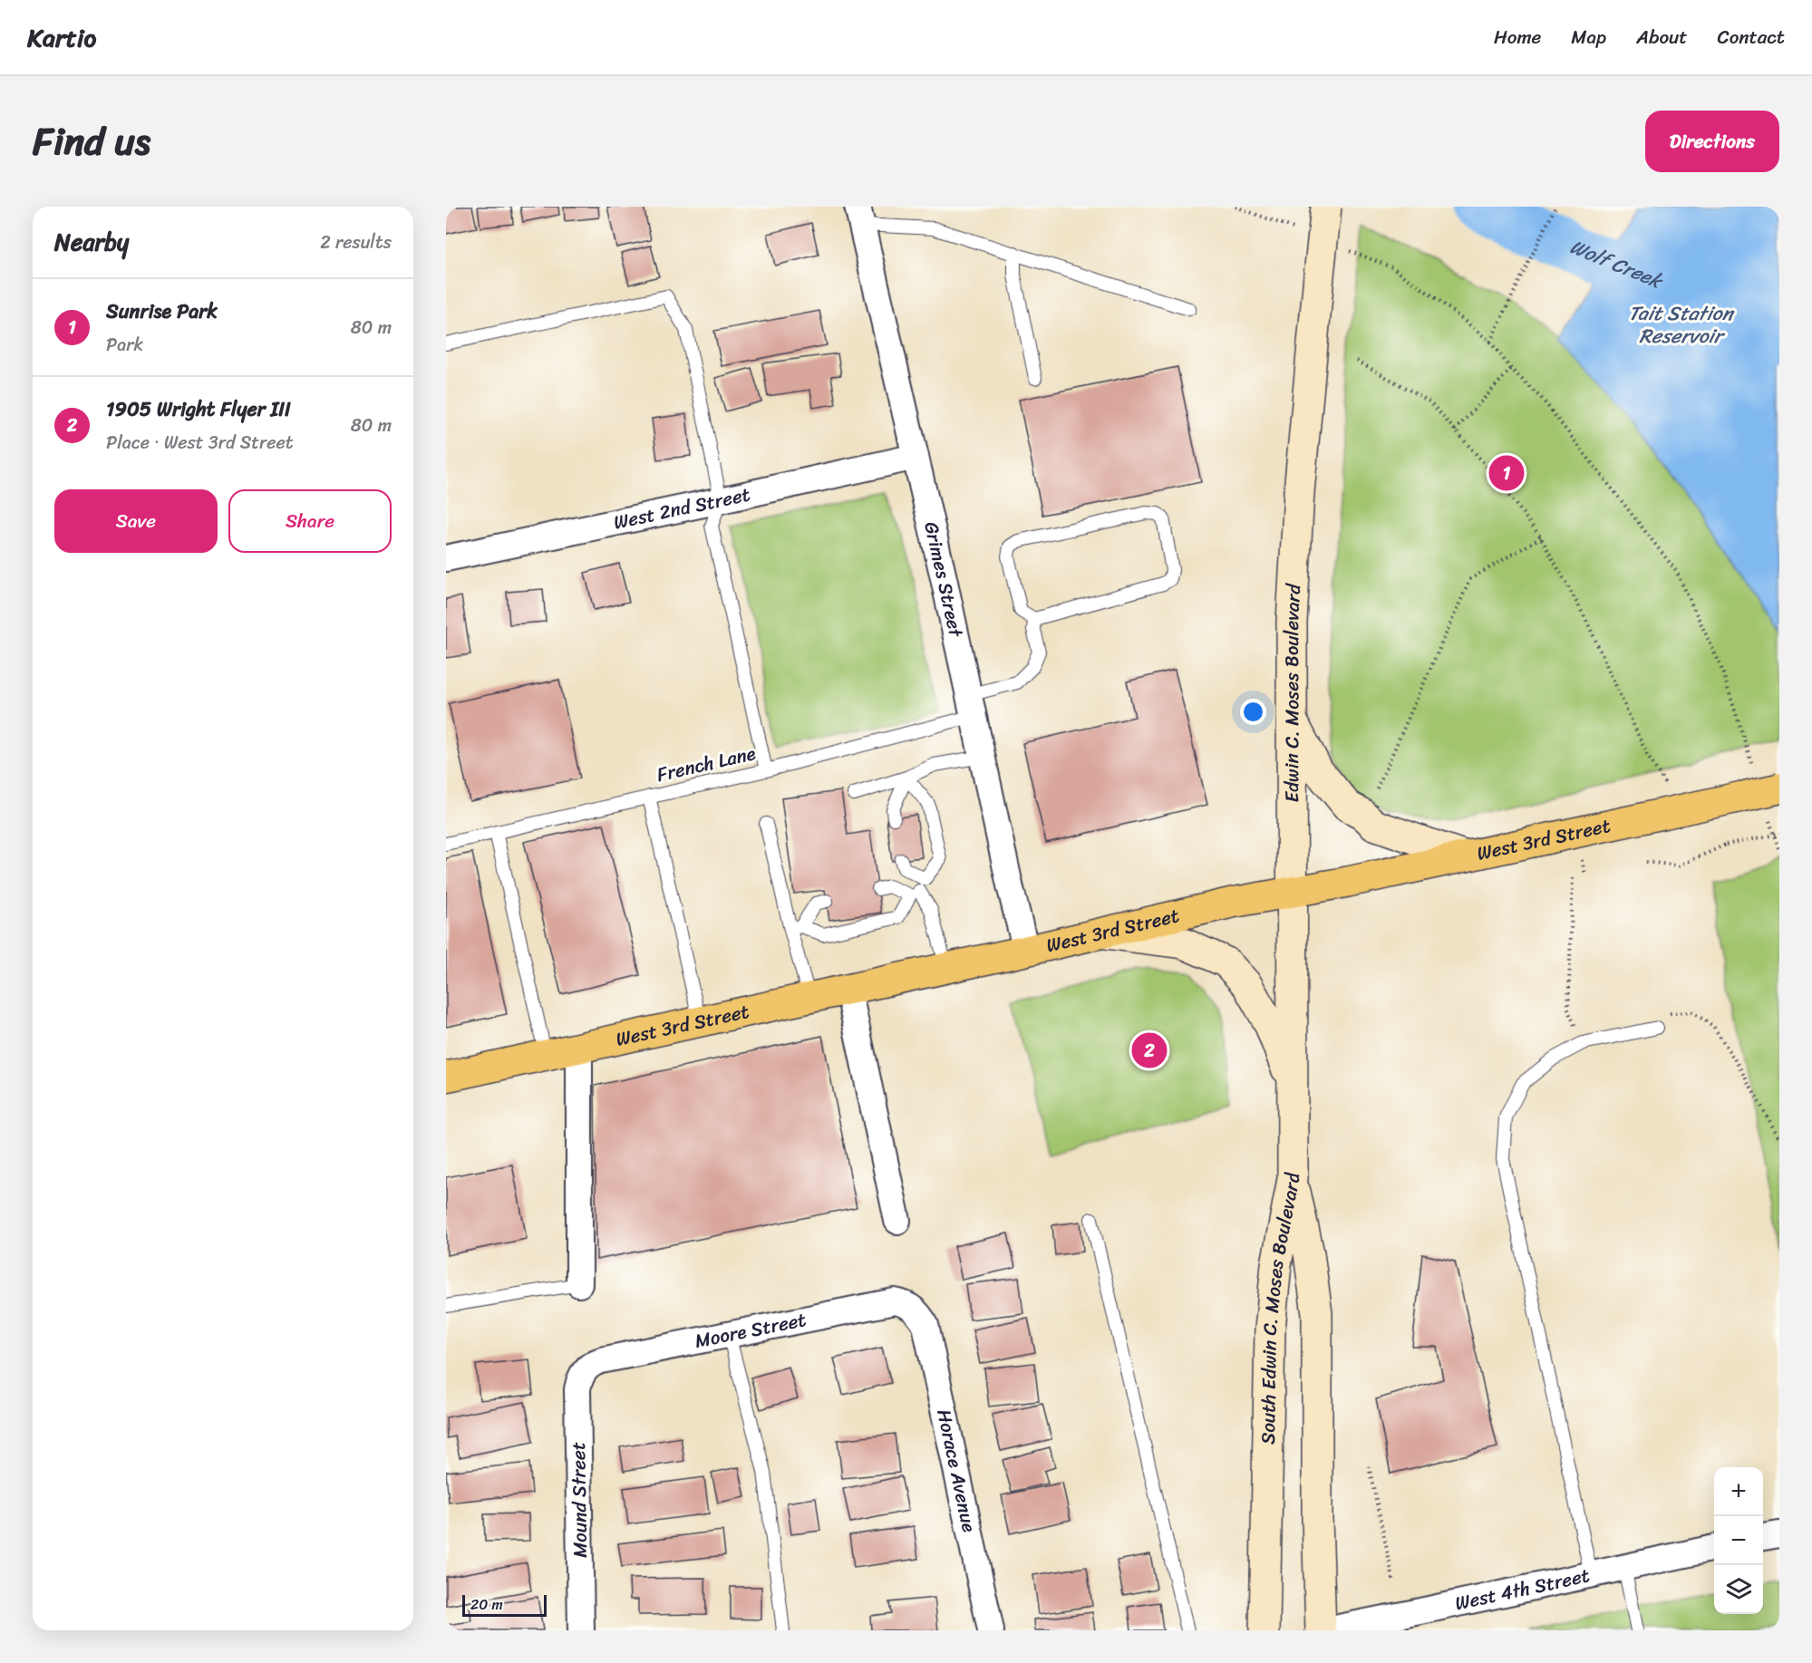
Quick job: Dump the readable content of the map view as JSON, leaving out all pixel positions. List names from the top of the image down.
{
  "streets": {
    "main road": ["Edwin C. Moses Boulevard", "West 3rd Street", "South Edwin C. Moses Boulevard"],
    "street": [
      "West 2nd Street",
      "Grimes Street",
      "Moore Street",
      "Horace Avenue",
      "Mound Street",
      "West 4th Street"
    ],
    "lane": ["French Lane"]
  },
  "crossings": [
    ["West 2nd Street", "Grimes Street"],
    ["Grimes Street", "French Lane"],
    ["Grimes Street", "West 3rd Street"],
    ["Edwin C. Moses Boulevard", "West 3rd Street"],
    ["Edwin C. Moses Boulevard", "South Edwin C. Moses Boulevard"],
    ["Moore Street", "Horace Avenue"],
    ["Moore Street", "Mound Street"]
  ],
  "water": ["Wolf Creek", "Tait Station Reservoir"],
  "scale_bar": "20 m",
  "page": {
    "header": "Kartio",
    "nav": [
      "Home",
      "Map",
      "About",
      "Contact"
    ],
    "title": "Find us",
    "buttons": [
      "Directions",
      ["Save", "Share"]
    ],
    "heading": ["Nearby", "2 results"],
    "list": [
      {
        "mark": "1",
        "name": "Sunrise Park",
        "note": "Park",
        "value": "80 m"
      },
      {
        "mark": "2",
        "name": "1905 Wright Flyer III",
        "note": "Place · West 3rd Street",
        "value": "80 m"
      }
    ],
    "pins": ["1", "2"],
    "map_buttons": ["+", "−"],
    "scale": "20 m"
  }
}
